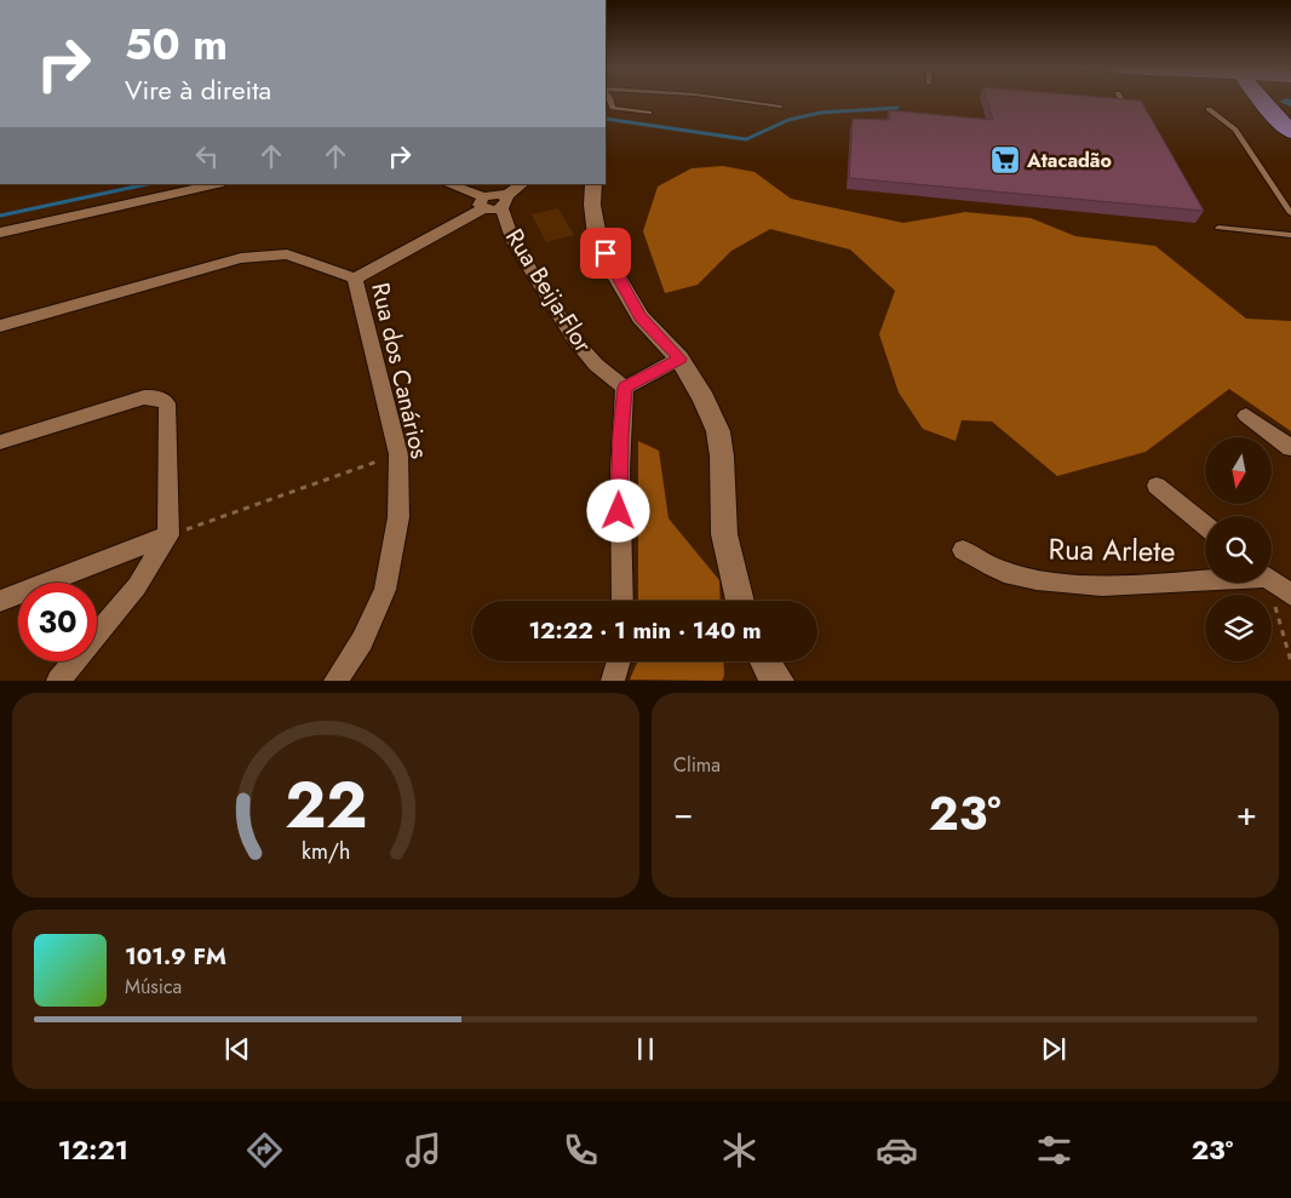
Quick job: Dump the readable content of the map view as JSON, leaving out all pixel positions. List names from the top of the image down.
{
  "streets": {
    "street": ["Rua Beija-Flor", "Rua dos Canários", "Rua Arlete"]
  },
  "places": {
    "supermarket": ["Atacadão"]
  },
  "north": "bottom",
  "page": {
    "turn": ["50 m", "Vire à direita"],
    "limit": "30",
    "trip": "12:22 · 1 min · 140 m",
    "tile": "Clima",
    "heat": ["−", "23°", "+"],
    "song": ["101.9 FM", "Música"],
    "tabs": ["12:21", "23°"],
    "gauge": ["22", "km/h"]
  }
}
